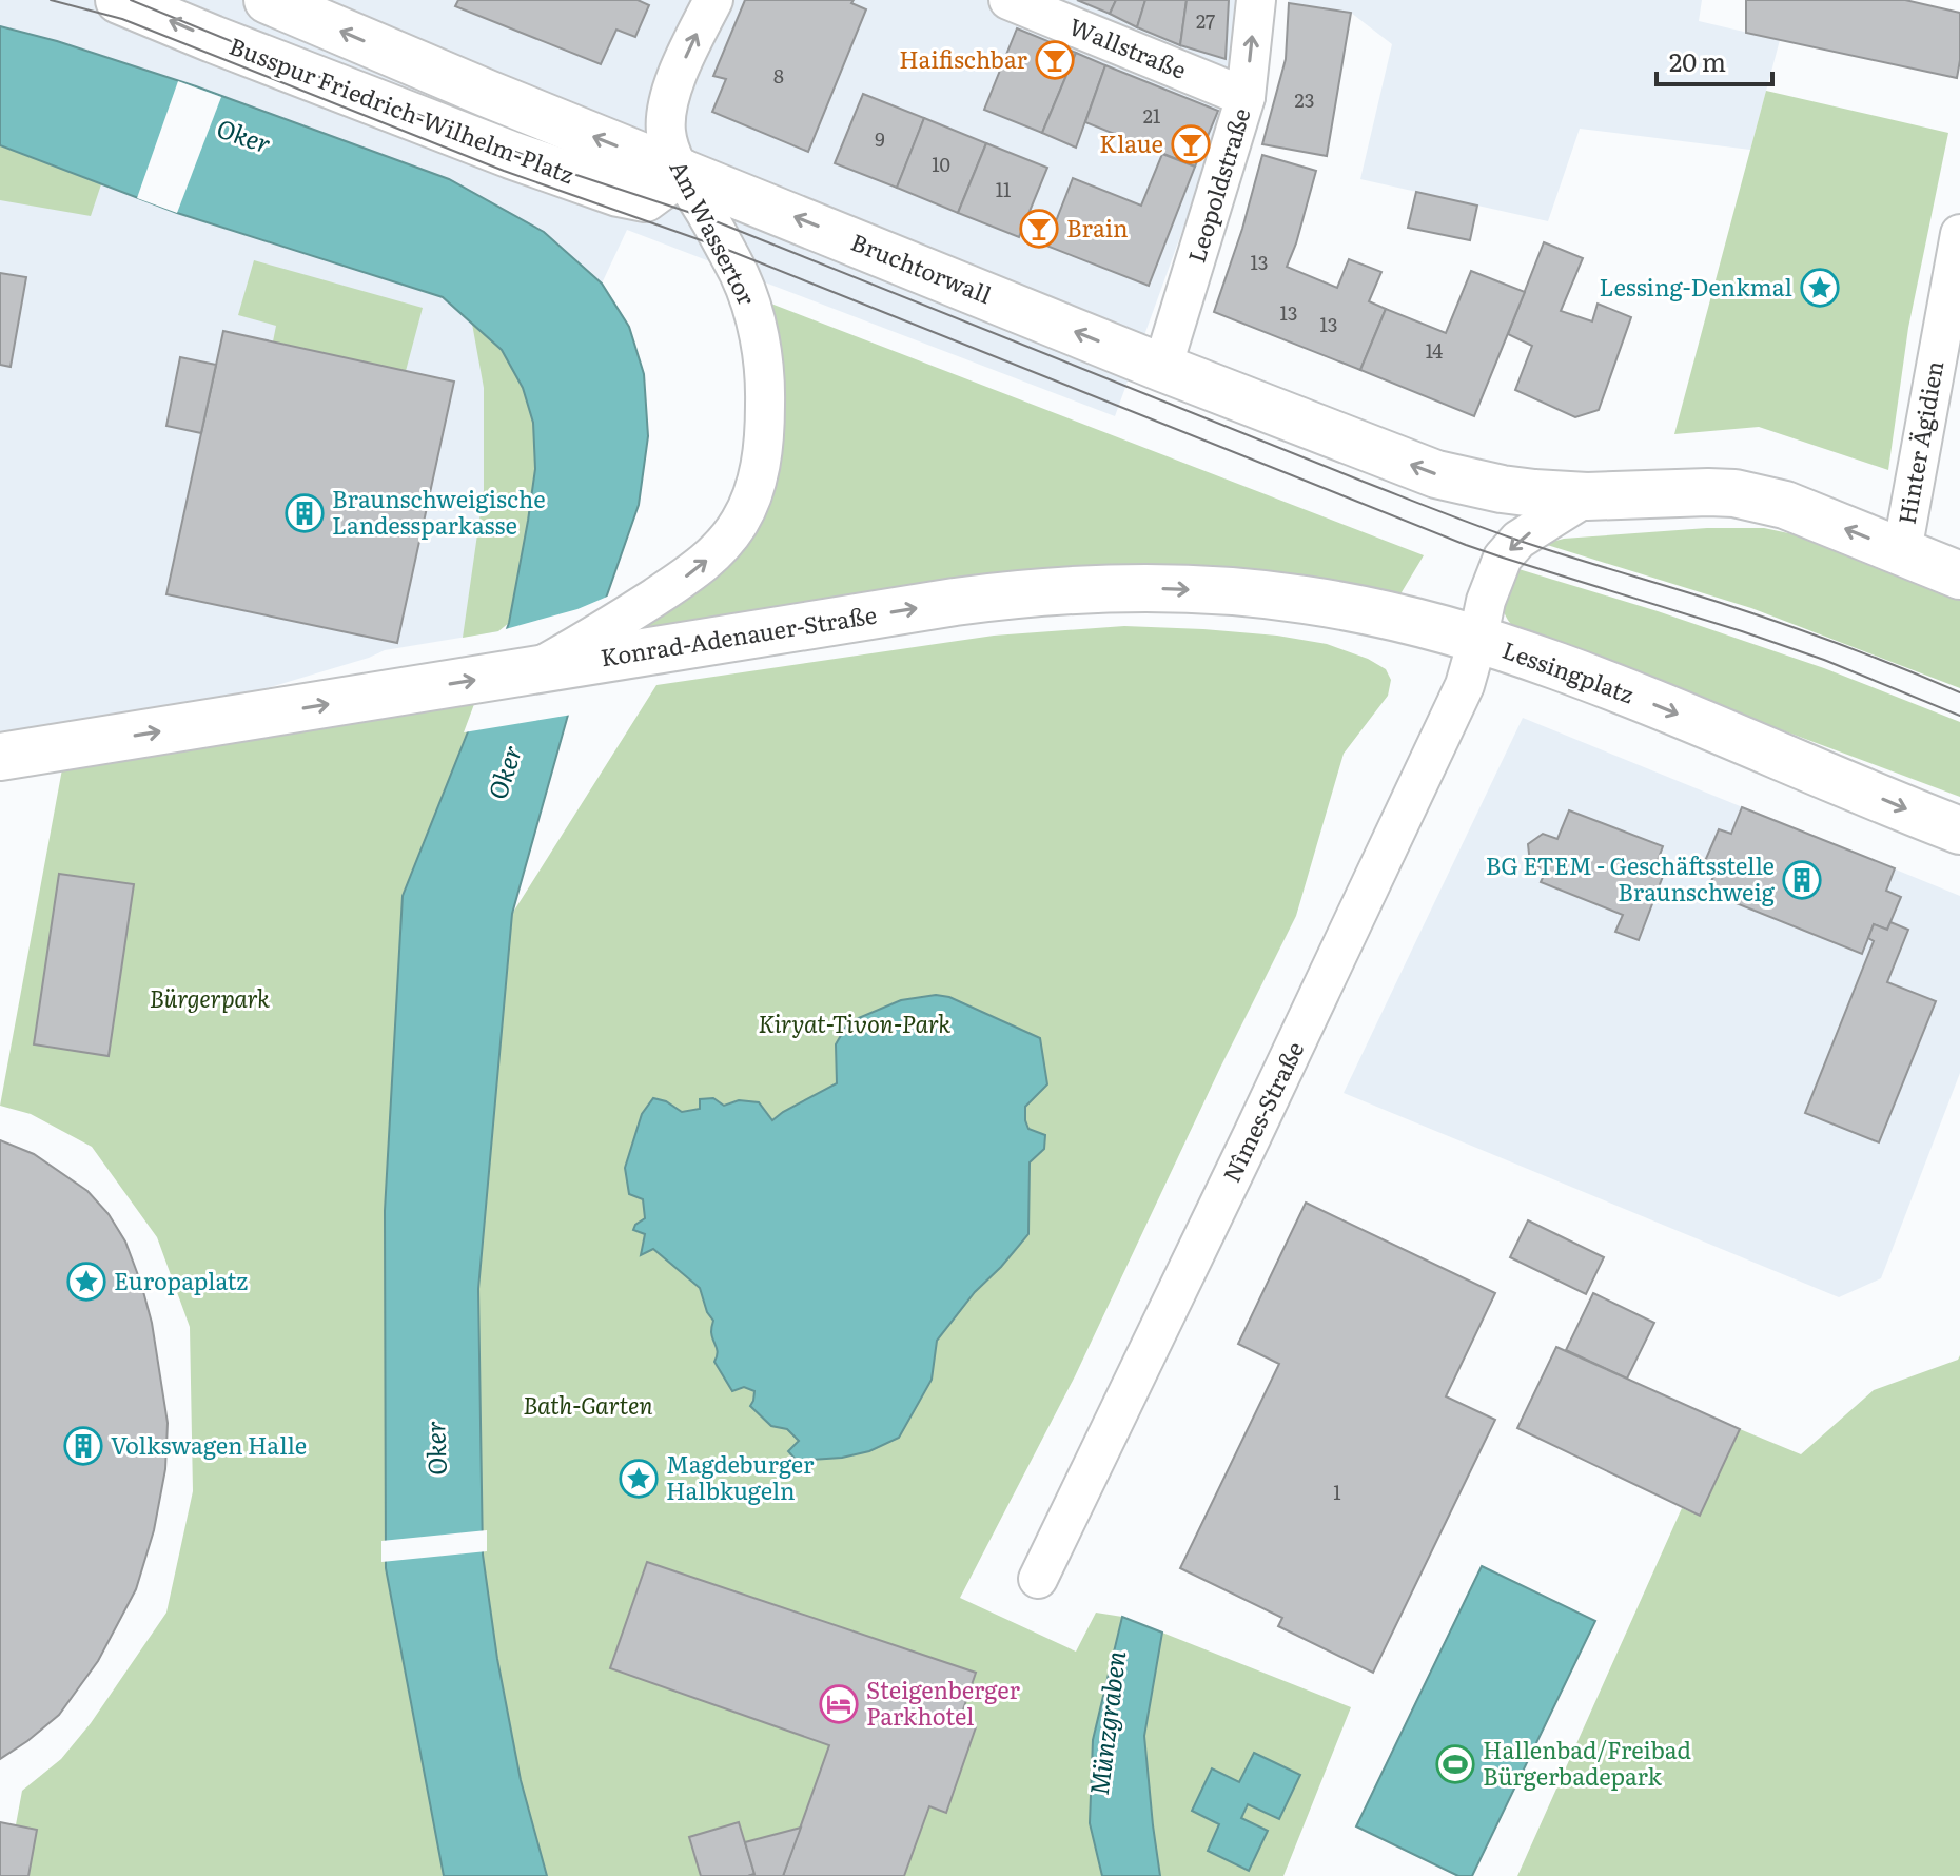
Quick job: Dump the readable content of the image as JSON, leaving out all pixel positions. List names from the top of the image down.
{
  "streets": {
    "main road": [
      "Busspur Friedrich-Wilhelm-Platz",
      "Bruchtorwall",
      "Konrad-Adenauer-Straße",
      "Lessingplatz"
    ],
    "street": [
      "Wallstraße",
      "Leopoldstraße",
      "Am Wassertor",
      "Hinter Ägidien",
      "Nîmes-Straße"
    ]
  },
  "crossings": [
    ["Wallstraße", "Leopoldstraße"],
    ["Busspur Friedrich-Wilhelm-Platz", "Am Wassertor"],
    ["Busspur Friedrich-Wilhelm-Platz", "Bruchtorwall"],
    ["Leopoldstraße", "Bruchtorwall"],
    ["Am Wassertor", "Bruchtorwall"],
    ["Am Wassertor", "Konrad-Adenauer-Straße"],
    ["Bruchtorwall", "Lessingplatz"],
    ["Konrad-Adenauer-Straße", "Lessingplatz"],
    ["Konrad-Adenauer-Straße", "Nîmes-Straße"],
    ["Lessingplatz", "Nîmes-Straße"]
  ],
  "one_way": [
    "Busspur Friedrich-Wilhelm-Platz",
    "Am Wassertor",
    "Bruchtorwall",
    "Konrad-Adenauer-Straße"
  ],
  "water": ["Oker", "Münzgraben"],
  "parks": ["Bürgerpark", "Kiryat-Tivon-Park", "Bath-Garten"],
  "places": {
    "bar": ["Haifischbar", "Klaue", "Brain"],
    "place": ["Lessing-Denkmal", "Europaplatz", "Magdeburger Halbkugeln"],
    "building": ["Braunschweigische Landessparkasse", "BG ETEM - Geschäftsstelle Braunschweig", "Volkswagen Halle"],
    "hotel": ["Steigenberger Parkhotel"],
    "sports": ["Hallenbad/Freibad Bürgerbadepark"]
  },
  "house_numbers": [
    "27",
    "8",
    "23",
    "21",
    "9",
    "10",
    "11",
    "13",
    "13",
    "13",
    "14",
    "1"
  ],
  "scale_bar": "20 m"
}
